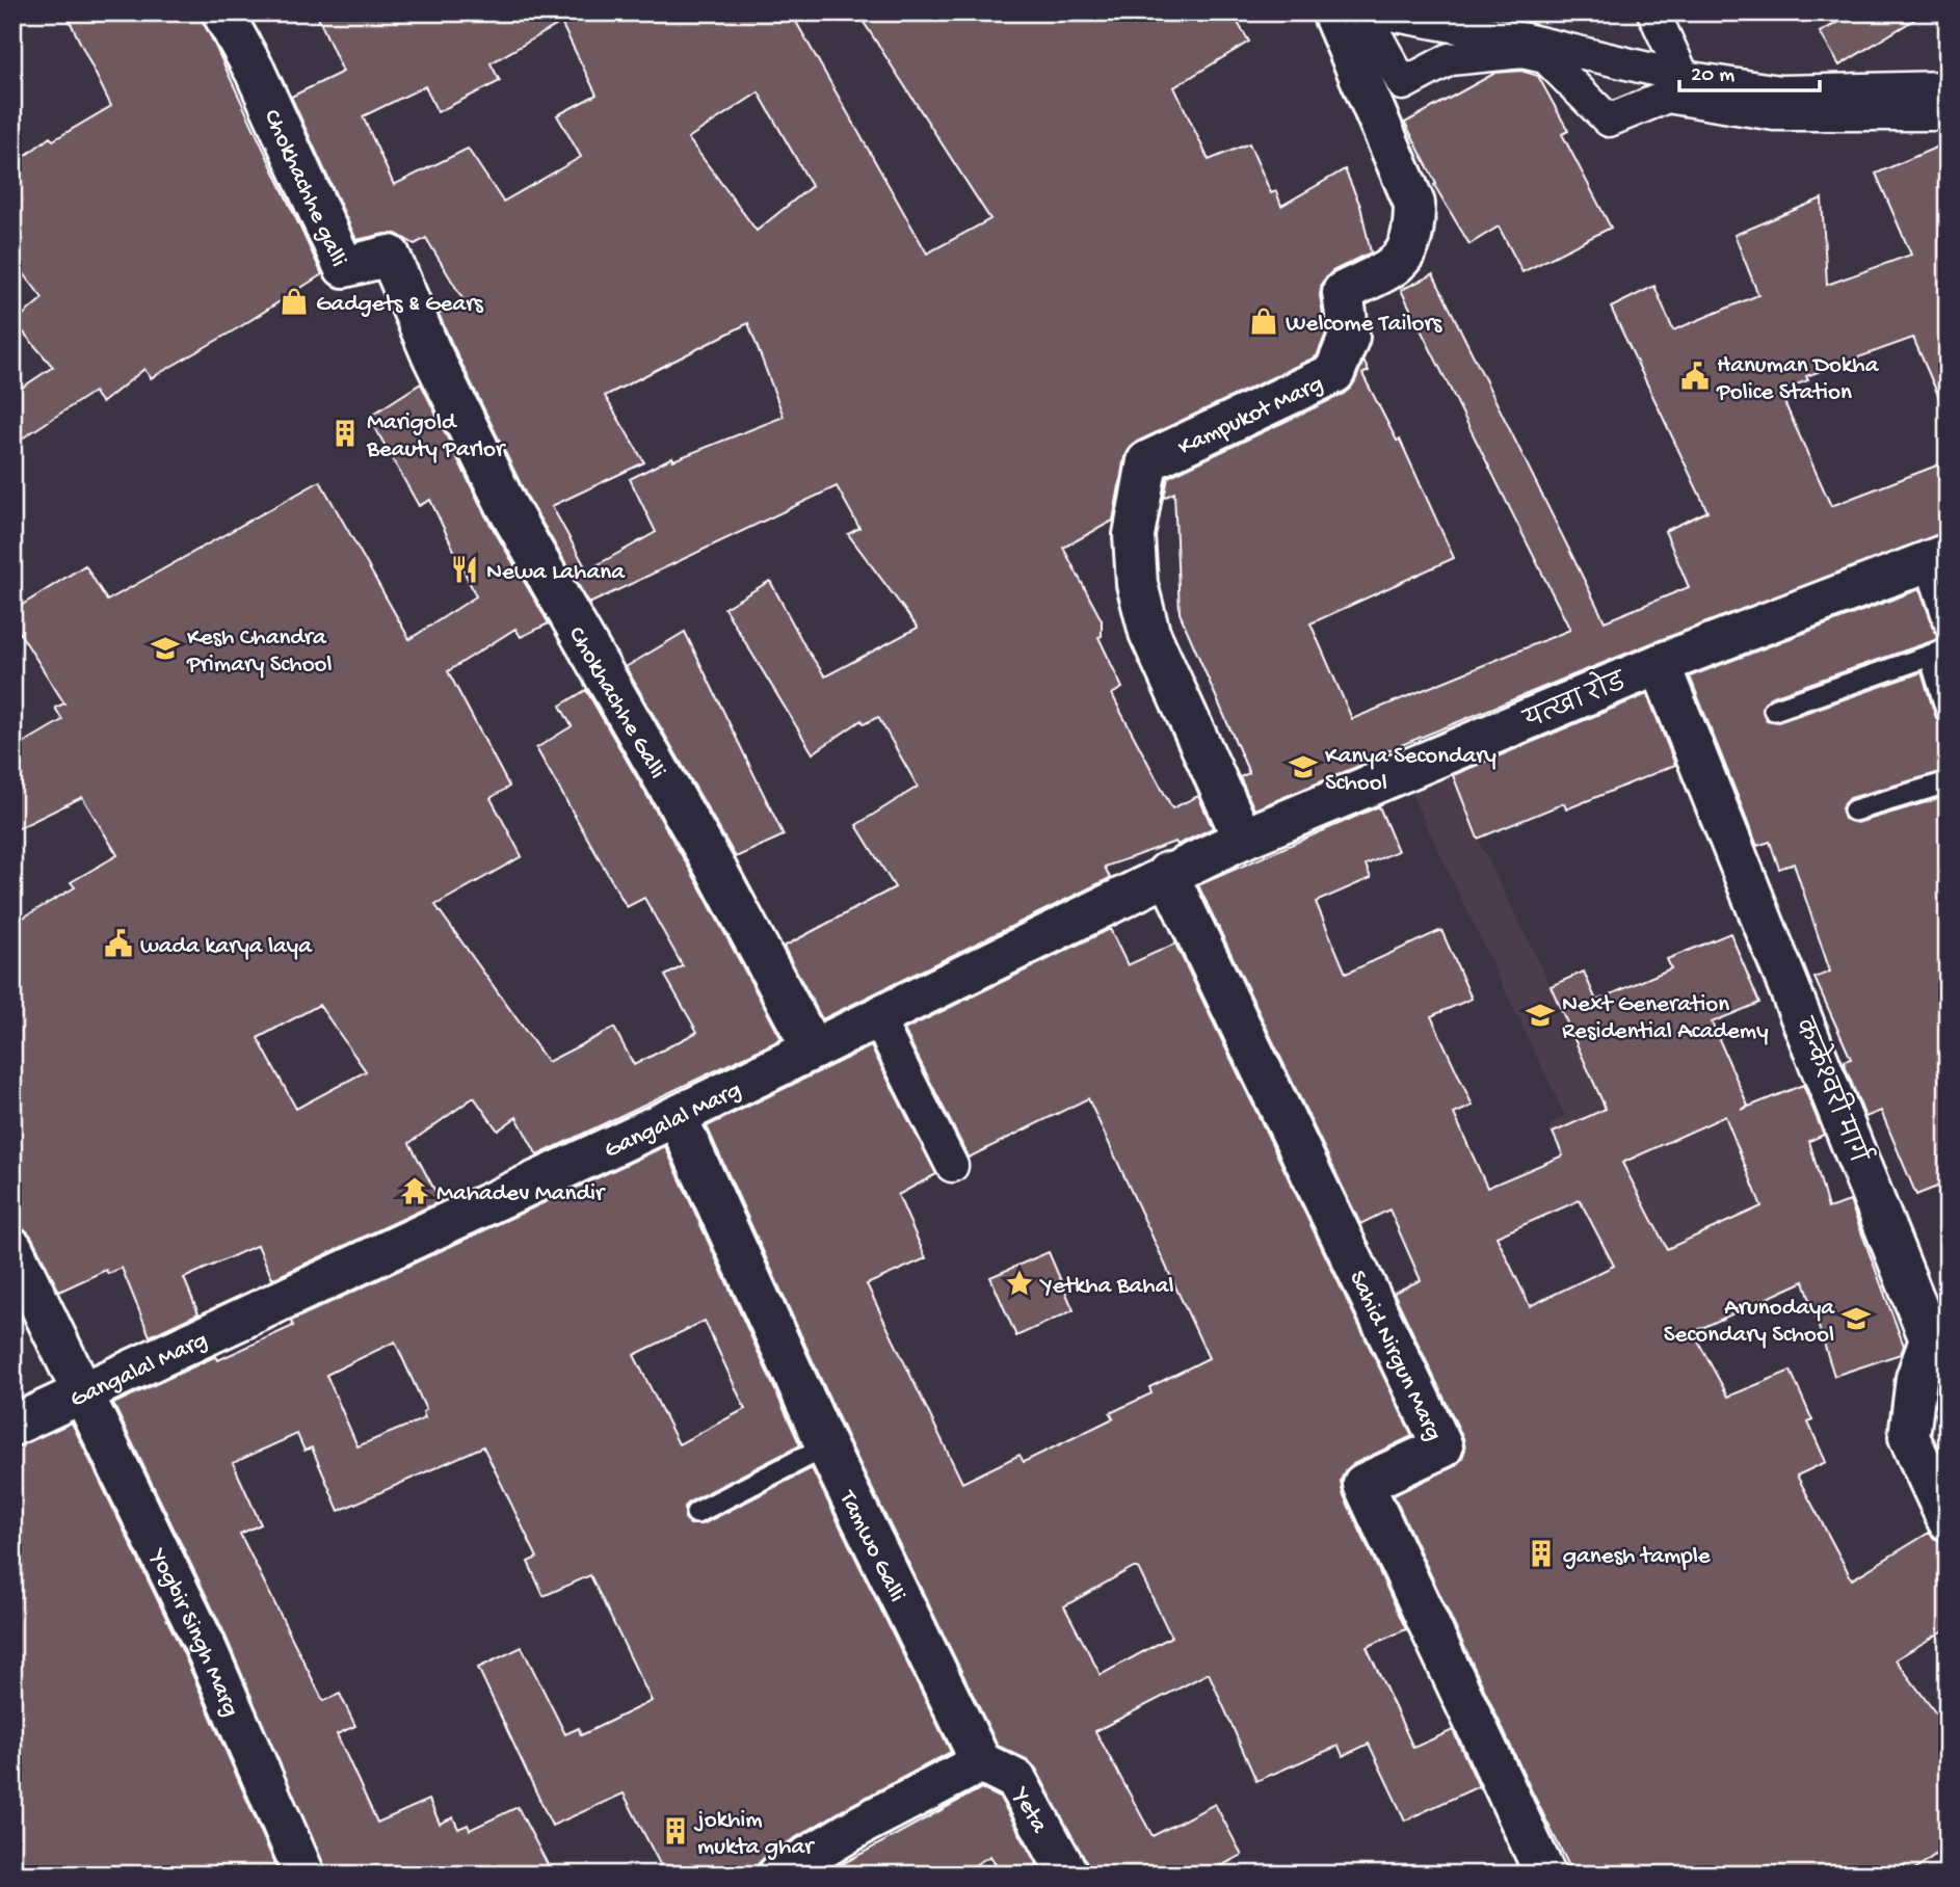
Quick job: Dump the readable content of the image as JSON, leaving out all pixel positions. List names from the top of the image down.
{
  "streets": {
    "street": [
      "Chokhachhe galli",
      "Kampukot Marg",
      "यत्खा रोड",
      "Chokhachhe Galli",
      "कन्केश्वरी मार्ग",
      "Gangalal Marg",
      "Sahid Nirgun Marg",
      "Tamwo Galli",
      "Yogbir Singh Marg",
      "Yeta"
    ]
  },
  "crossings": [
    ["Chokhachhe galli", "Chokhachhe Galli"],
    ["Kampukot Marg", "यत्खा रोड"],
    ["यत्खा रोड", "कन्केश्वरी मार्ग"],
    ["यत्खा रोड", "Gangalal Marg"],
    ["यत्खा रोड", "Sahid Nirgun Marg"],
    ["Chokhachhe Galli", "Gangalal Marg"],
    ["Gangalal Marg", "Sahid Nirgun Marg"],
    ["Gangalal Marg", "Tamwo Galli"],
    ["Gangalal Marg", "Yogbir Singh Marg"],
    ["Tamwo Galli", "Yeta"]
  ],
  "places": {
    "shop": ["Gadgets & Gears", "Welcome Tailors"],
    "public building": ["Hanuman Dokha Police Station", "wada karya laya"],
    "building": ["Marigold Beauty Parlor", "ganesh tample", "jokhim mukta ghar"],
    "restaurant": ["Newa Lahana"],
    "school or university": [
      "Kesh Chandra Primary School",
      "Kanya Secondary School",
      "Next Generation Residential Academy",
      "Arunodaya Secondary School"
    ],
    "temple": ["Mahadev Mandir"],
    "place": ["Yetkha Bahal"]
  },
  "scale_bar": "20 m"
}
